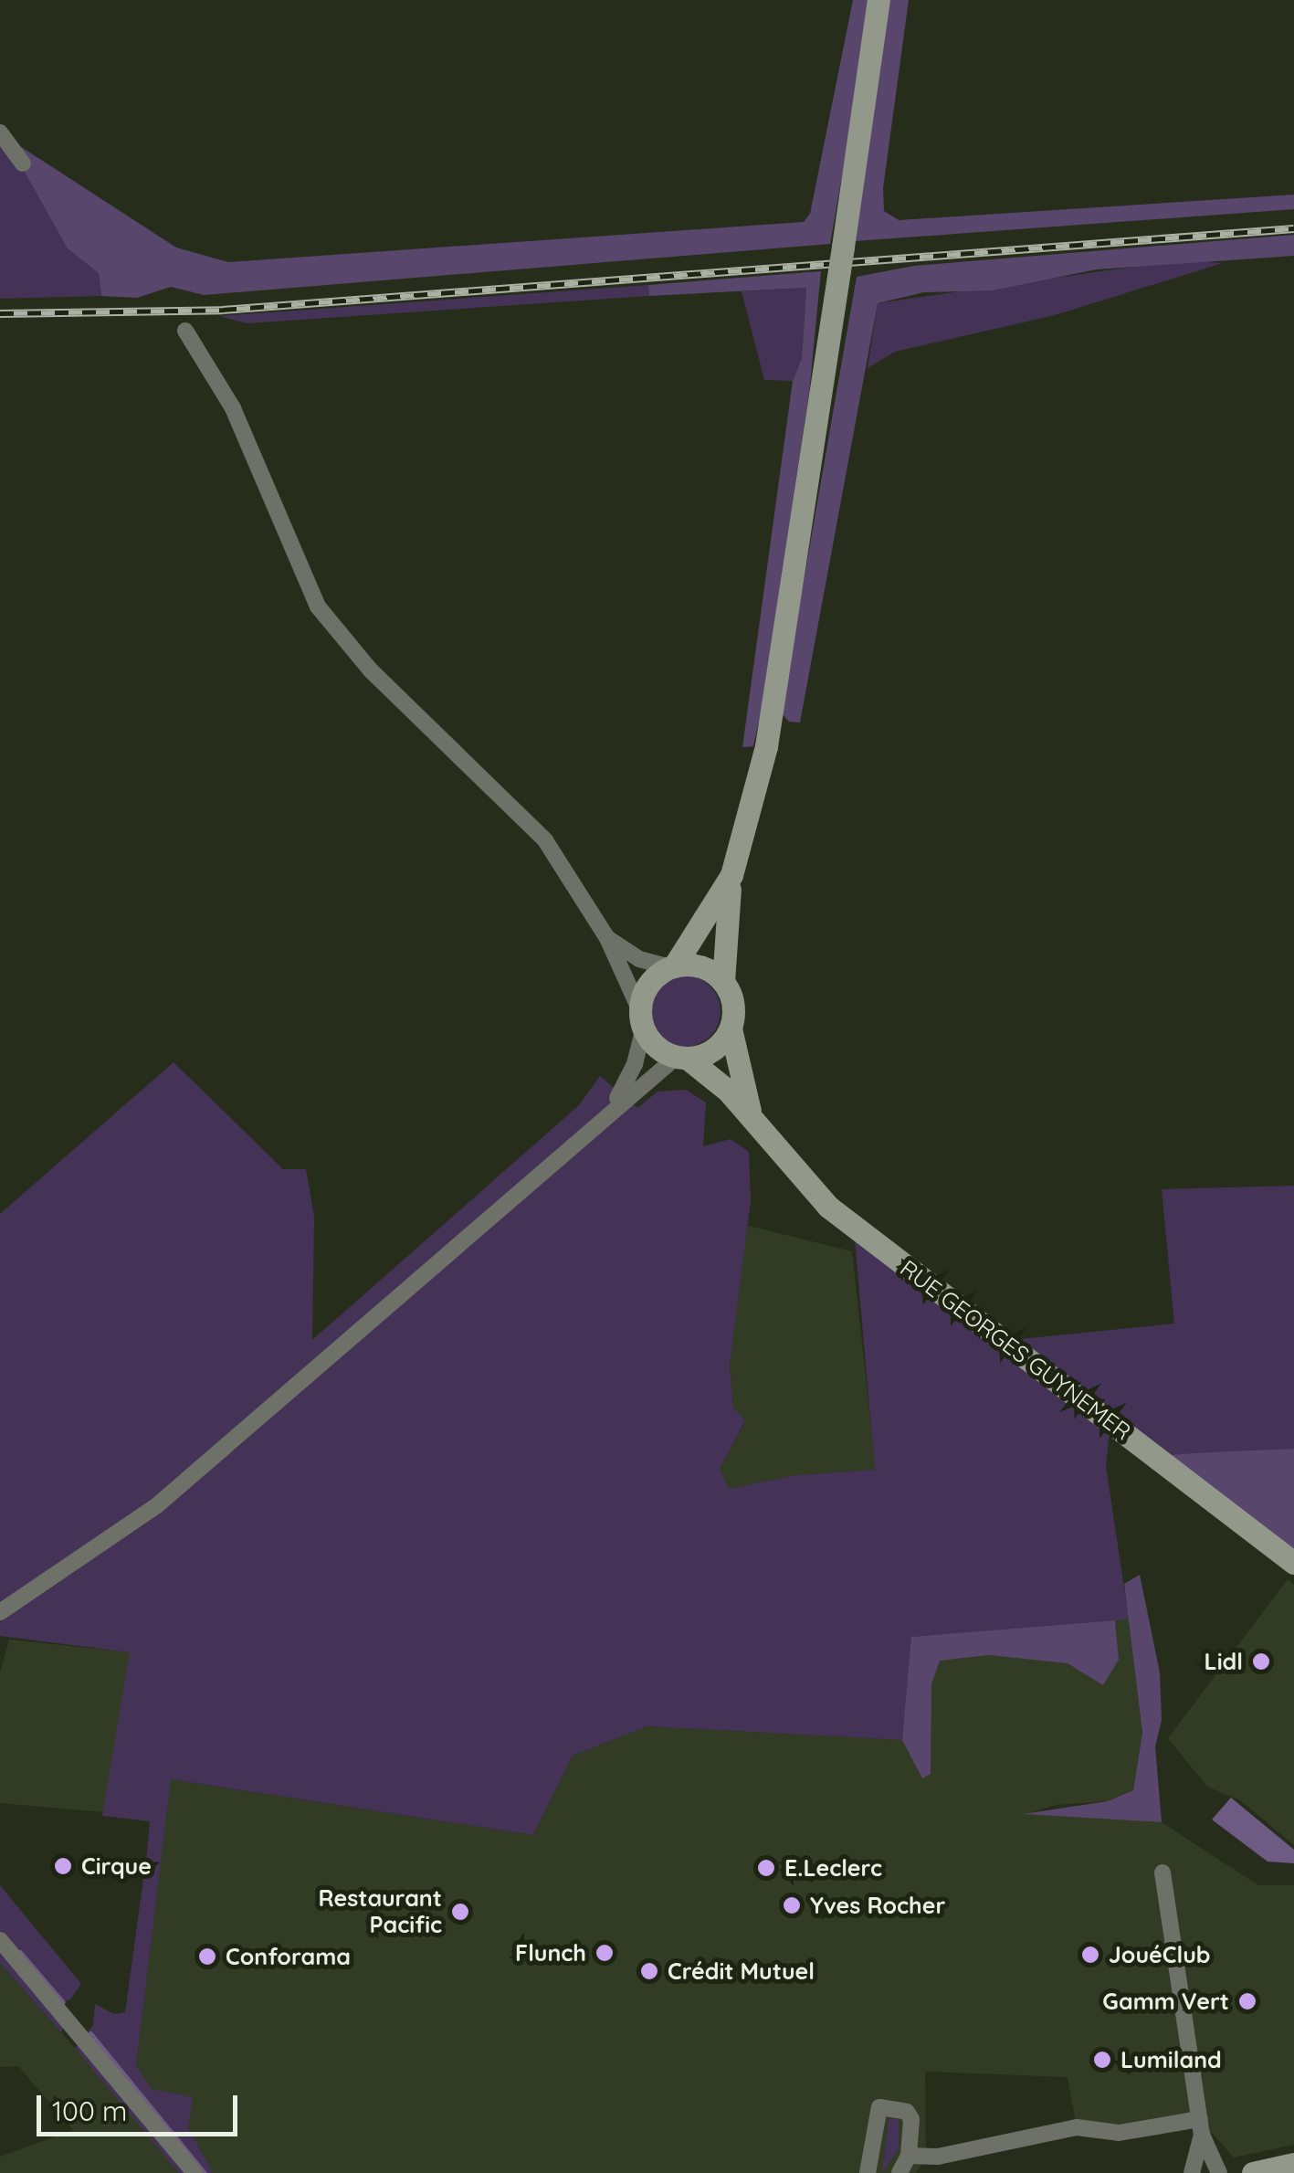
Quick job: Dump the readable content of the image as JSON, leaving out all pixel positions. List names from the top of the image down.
{
  "streets": {
    "street": ["RUE GEORGES GUYNEMER"]
  },
  "places": [
    "Lidl",
    "Cirque",
    "E.Leclerc",
    "Yves Rocher",
    "Restaurant Pacific",
    "Flunch",
    "JouéClub",
    "Conforama",
    "Crédit Mutuel",
    "Gamm Vert",
    "Lumiland"
  ],
  "scale_bar": "100 m"
}
